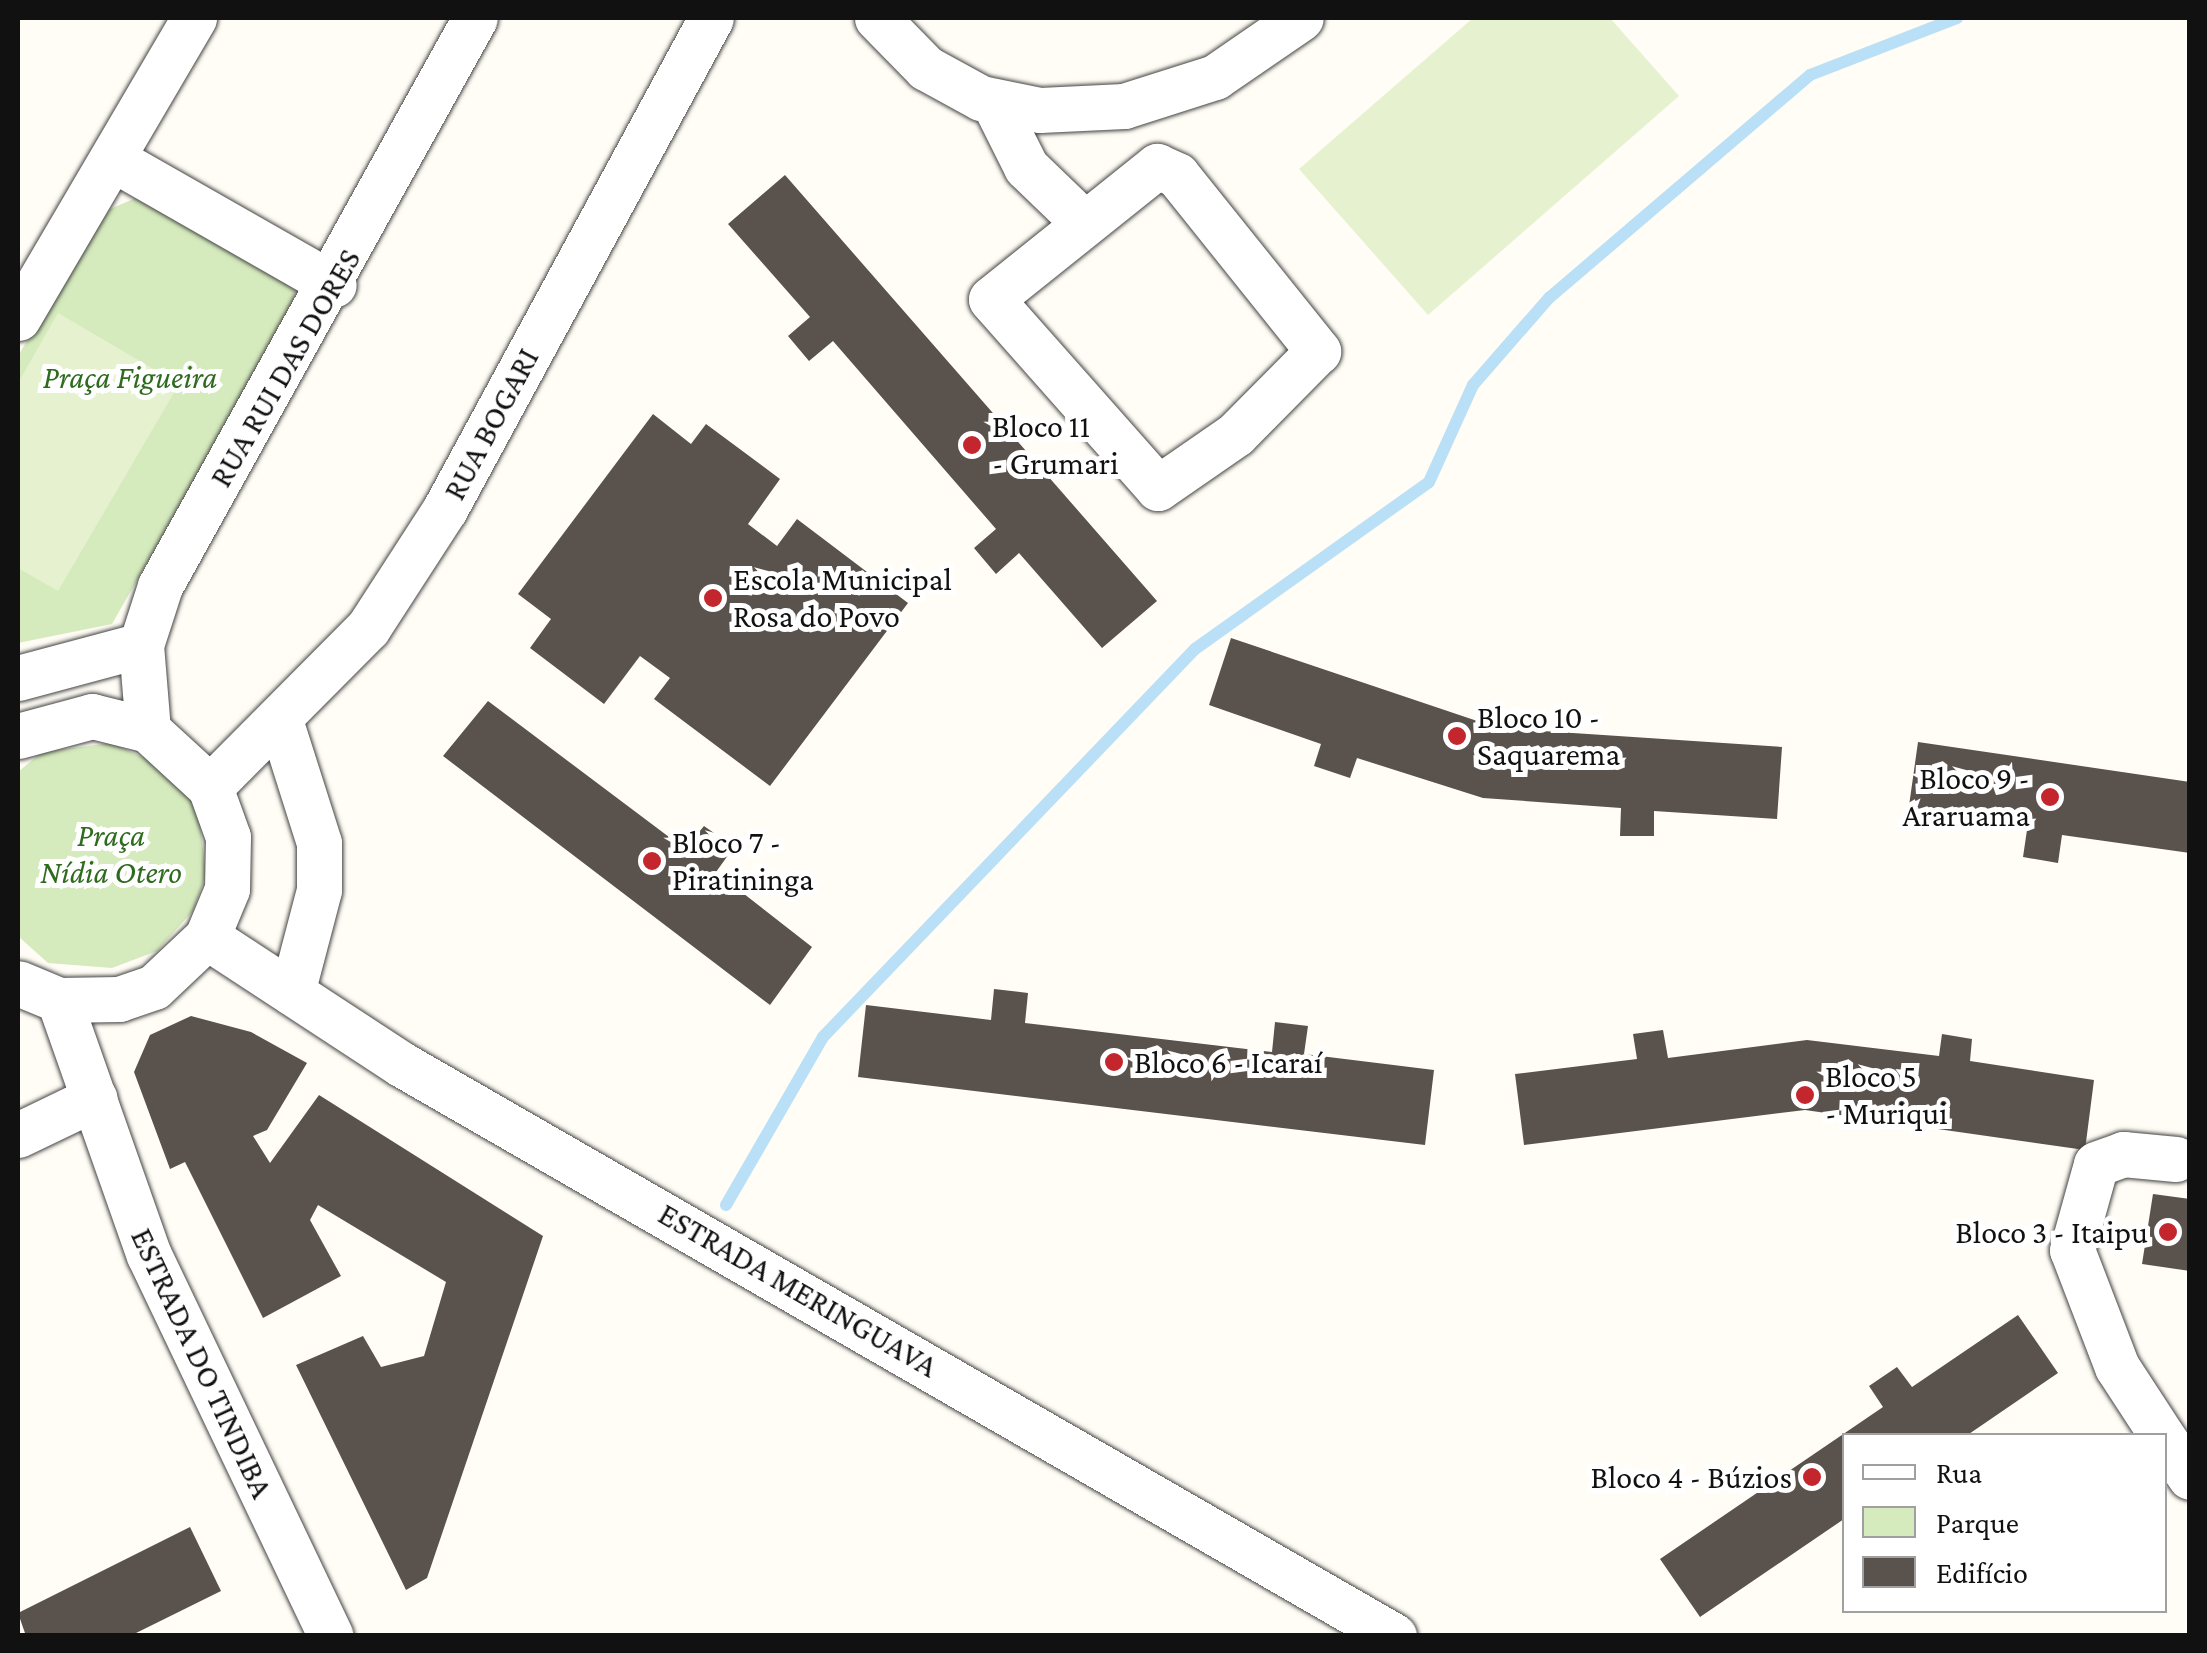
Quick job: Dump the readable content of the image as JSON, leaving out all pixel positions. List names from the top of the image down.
{
  "streets": {
    "street": [
      "RUA RUI DAS DORES",
      "RUA BOGARI",
      "ESTRADA MERINGUAVA",
      "ESTRADA DO TINDIBA"
    ]
  },
  "parks": ["Praça Figueira", "Praça Nídia Otero"],
  "places": [
    "Bloco 11 - Grumari",
    "Escola Municipal Rosa do Povo",
    "Bloco 10 - Saquarema",
    "Bloco 9 - Araruama",
    "Bloco 7 - Piratininga",
    "Bloco 6 - Icaraí",
    "Bloco 5 - Muriqui",
    "Bloco 3 - Itaipu",
    "Bloco 4 - Búzios"
  ],
  "legend": ["Rua", "Parque", "Edifício"]
}
